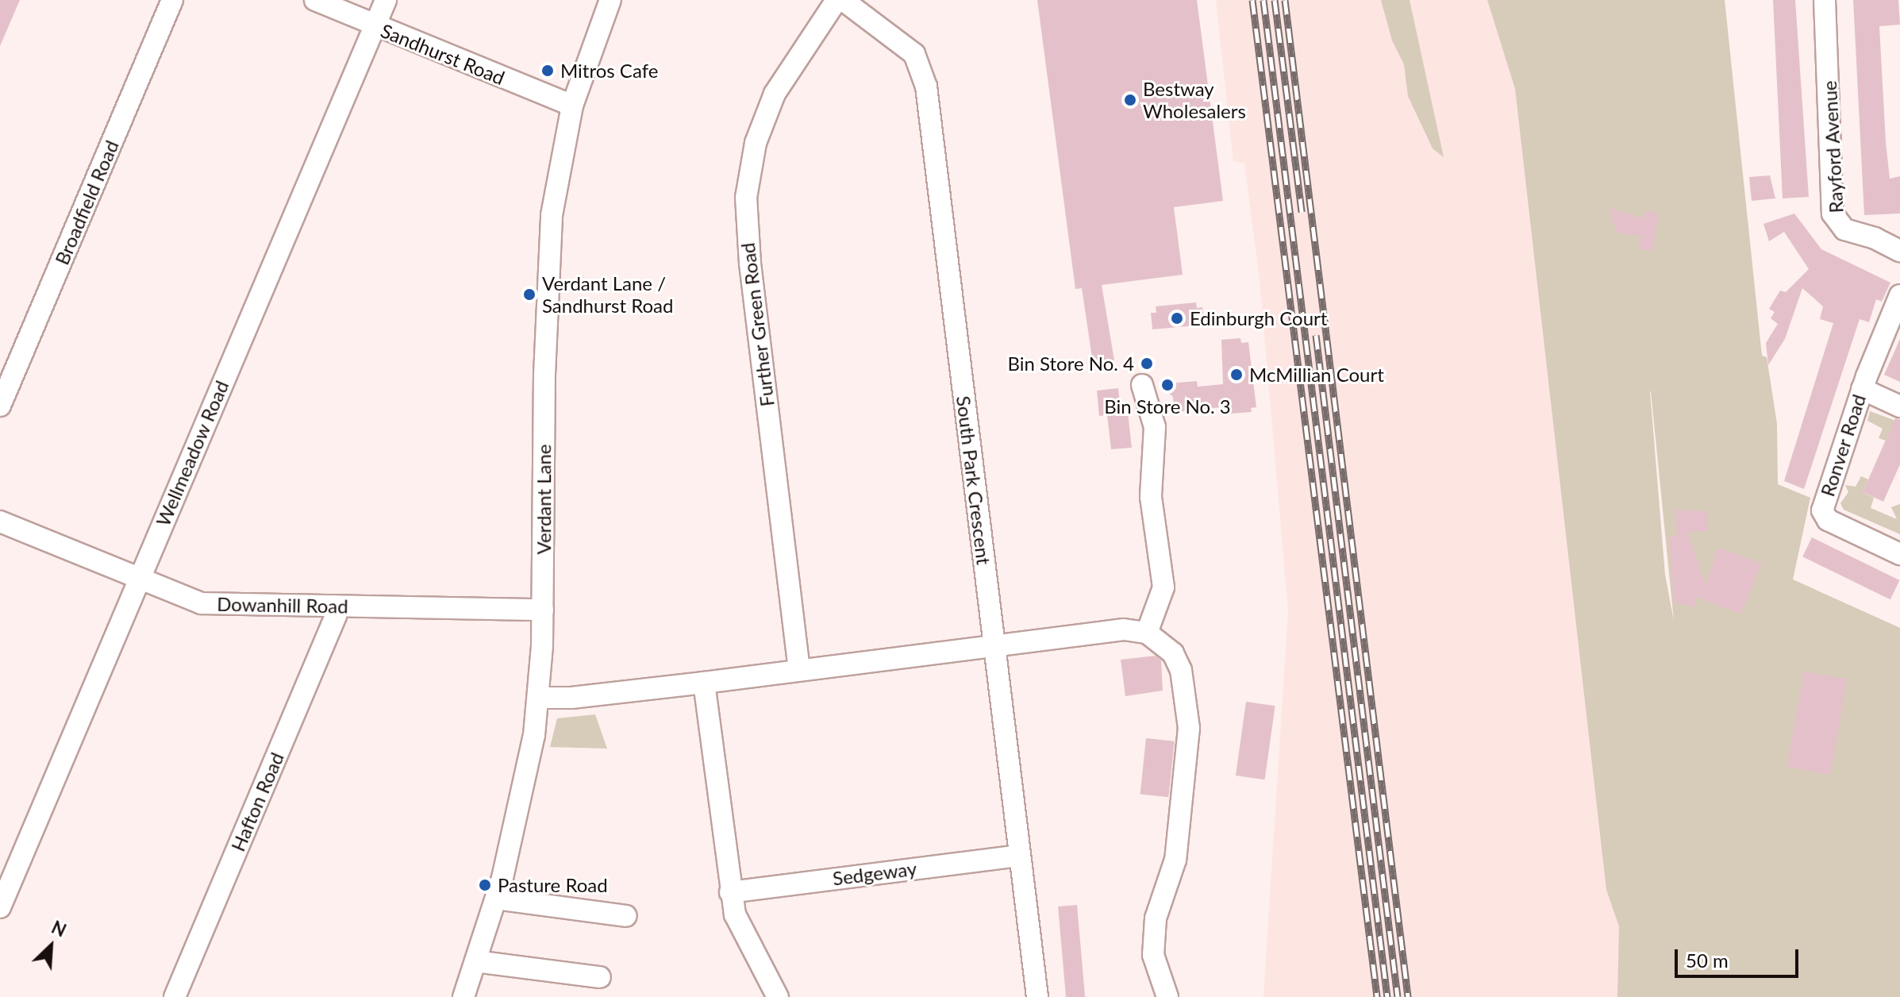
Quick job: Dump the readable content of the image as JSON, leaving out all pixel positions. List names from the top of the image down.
{
  "streets": {
    "street": [
      "Sandhurst Road",
      "Rayford Avenue",
      "Broadfield Road",
      "Further Green Road",
      "Ronver Road",
      "Wellmeadow Road",
      "South Park Crescent",
      "Verdant Lane",
      "Dowanhill Road",
      "Hafton Road",
      "Sedgeway"
    ]
  },
  "crossings": [
    ["Sandhurst Road", "Wellmeadow Road"],
    ["Sandhurst Road", "Verdant Lane"],
    ["Wellmeadow Road", "Dowanhill Road"],
    ["South Park Crescent", "Sedgeway"],
    ["Verdant Lane", "Dowanhill Road"],
    ["Dowanhill Road", "Hafton Road"]
  ],
  "places": [
    "Mitros Cafe",
    "Bestway Wholesalers",
    "Verdant Lane / Sandhurst Road",
    "Edinburgh Court",
    "Bin Store No. 4",
    "McMillian Court",
    "Bin Store No. 3",
    "Pasture Road"
  ],
  "scale_bar": "50 m",
  "north": "top right"
}
